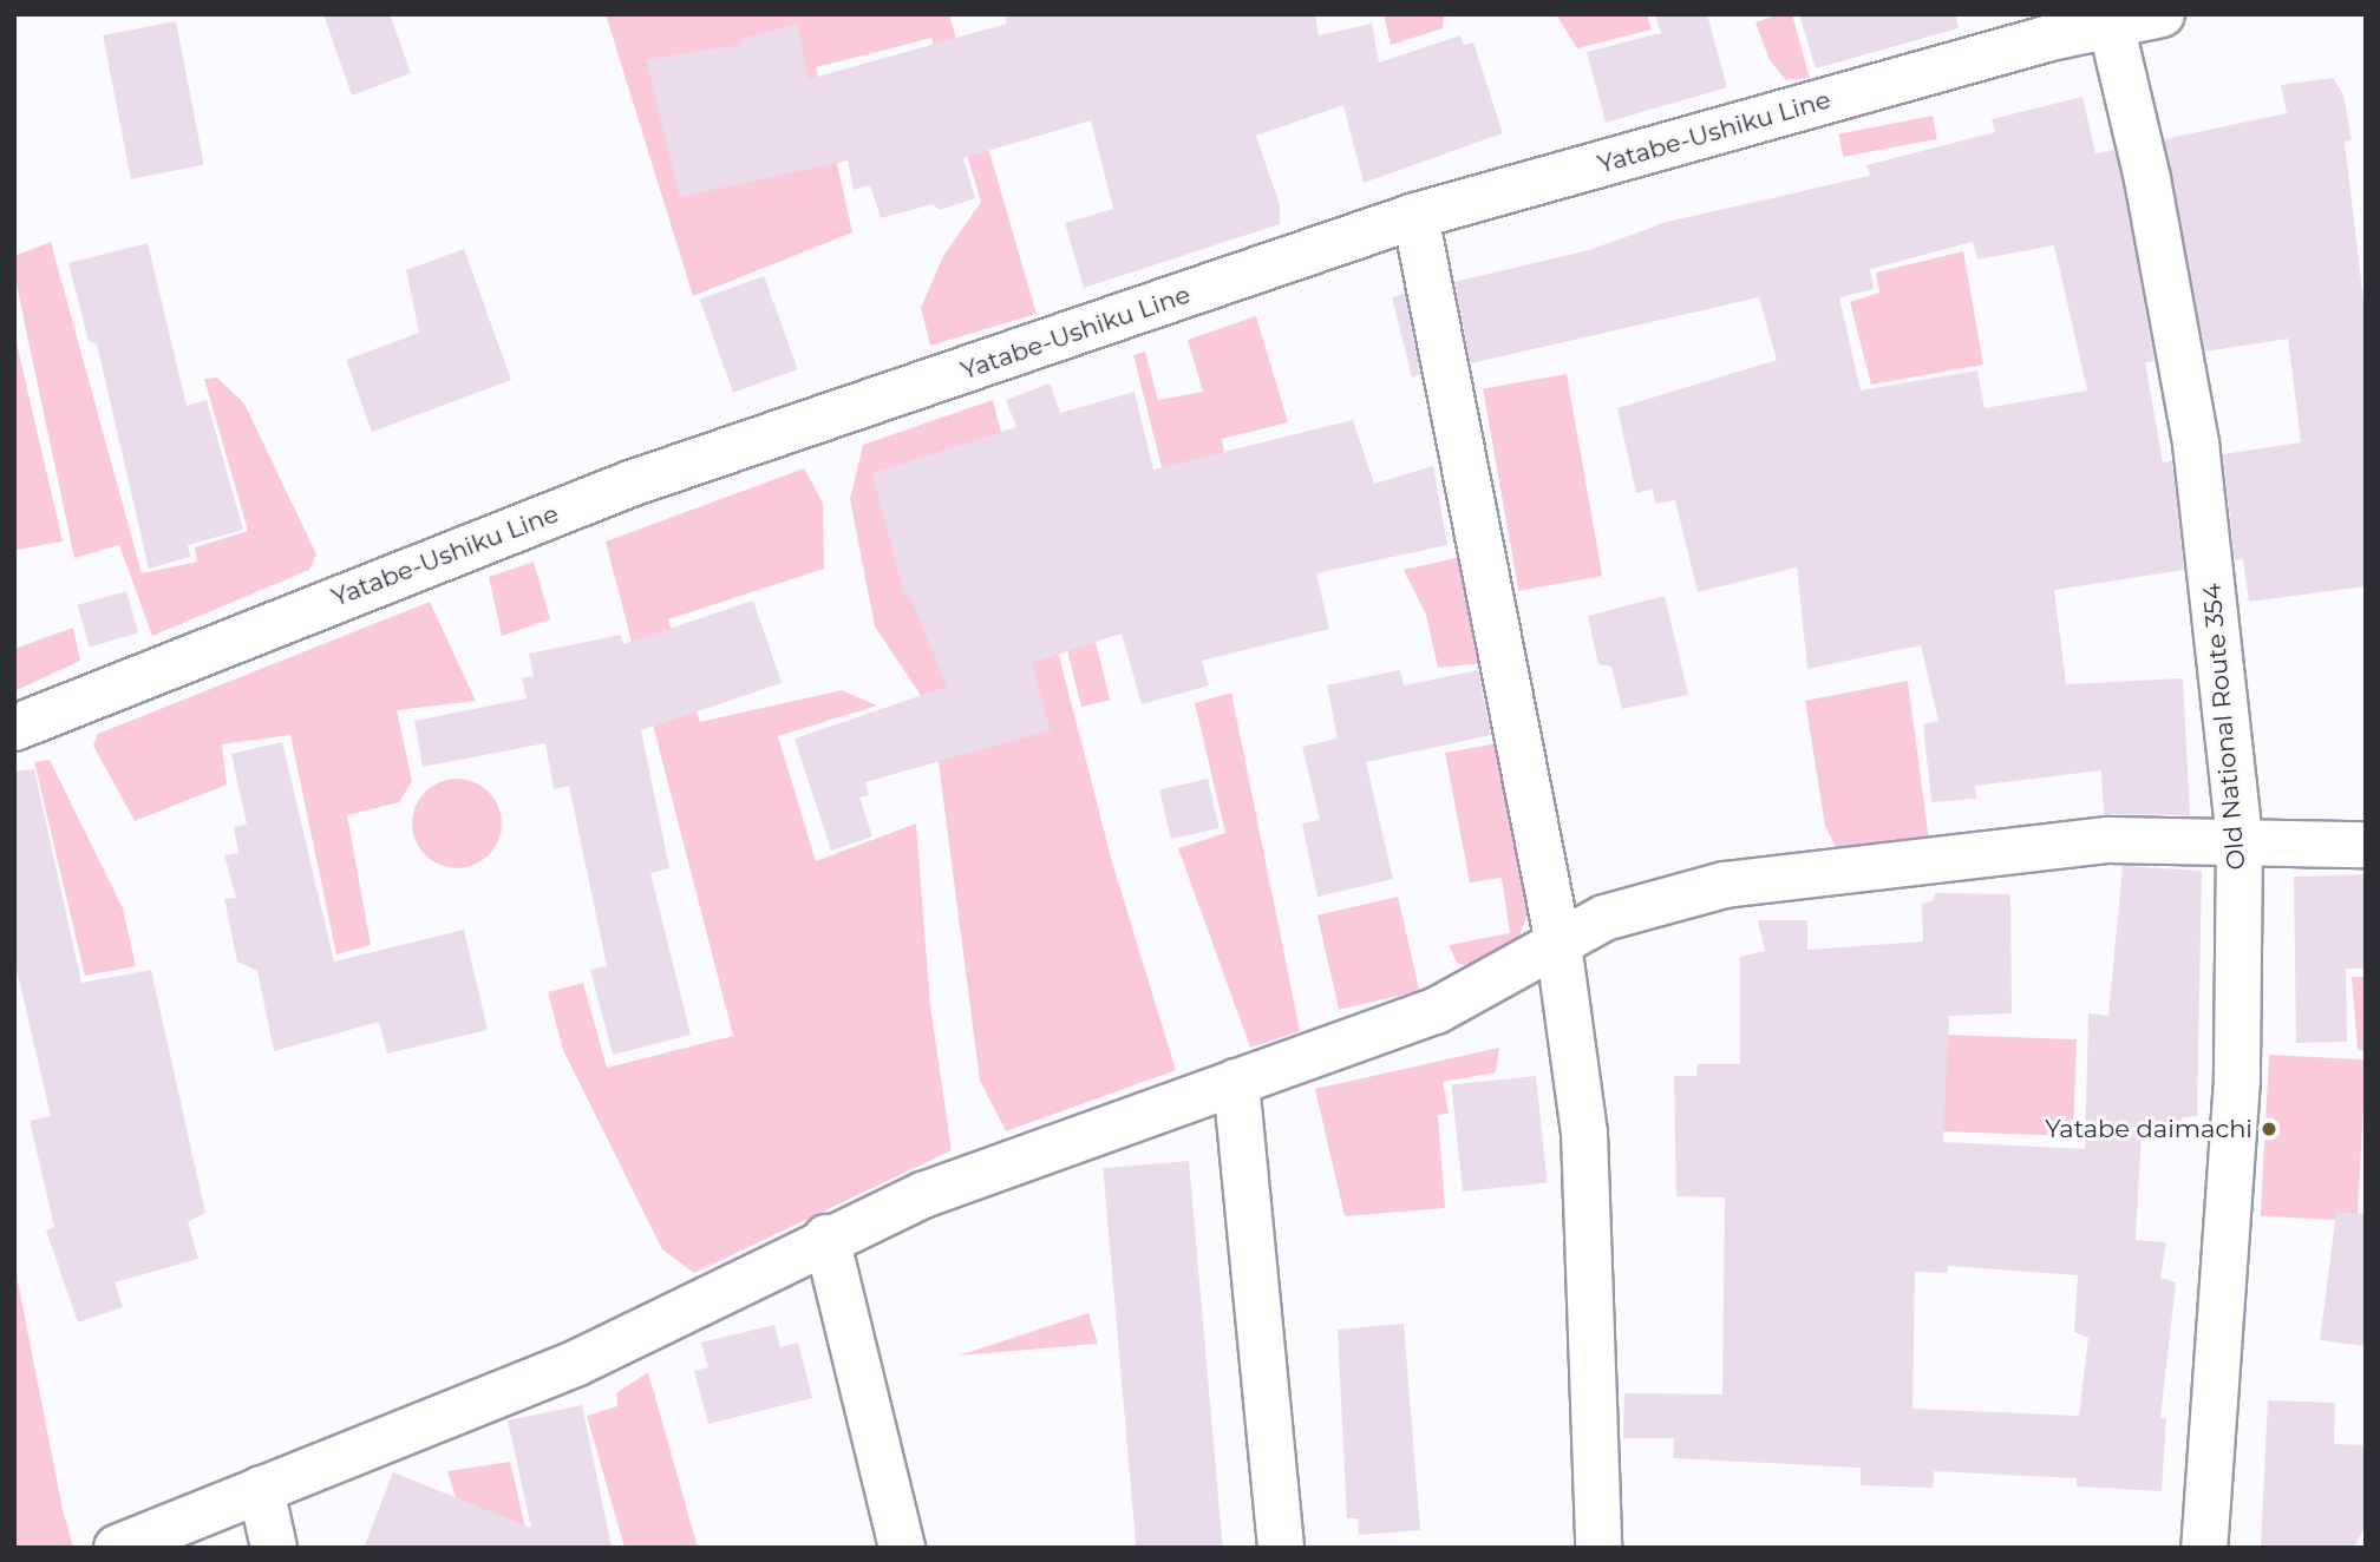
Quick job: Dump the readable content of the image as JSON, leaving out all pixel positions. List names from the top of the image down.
{
  "streets": {
    "street": ["Yatabe-Ushiku Line", "Old National Route 354"]
  },
  "crossings": [
    ["Yatabe-Ushiku Line", "Old National Route 354"]
  ],
  "places": ["Yatabe daimachi"]
}
